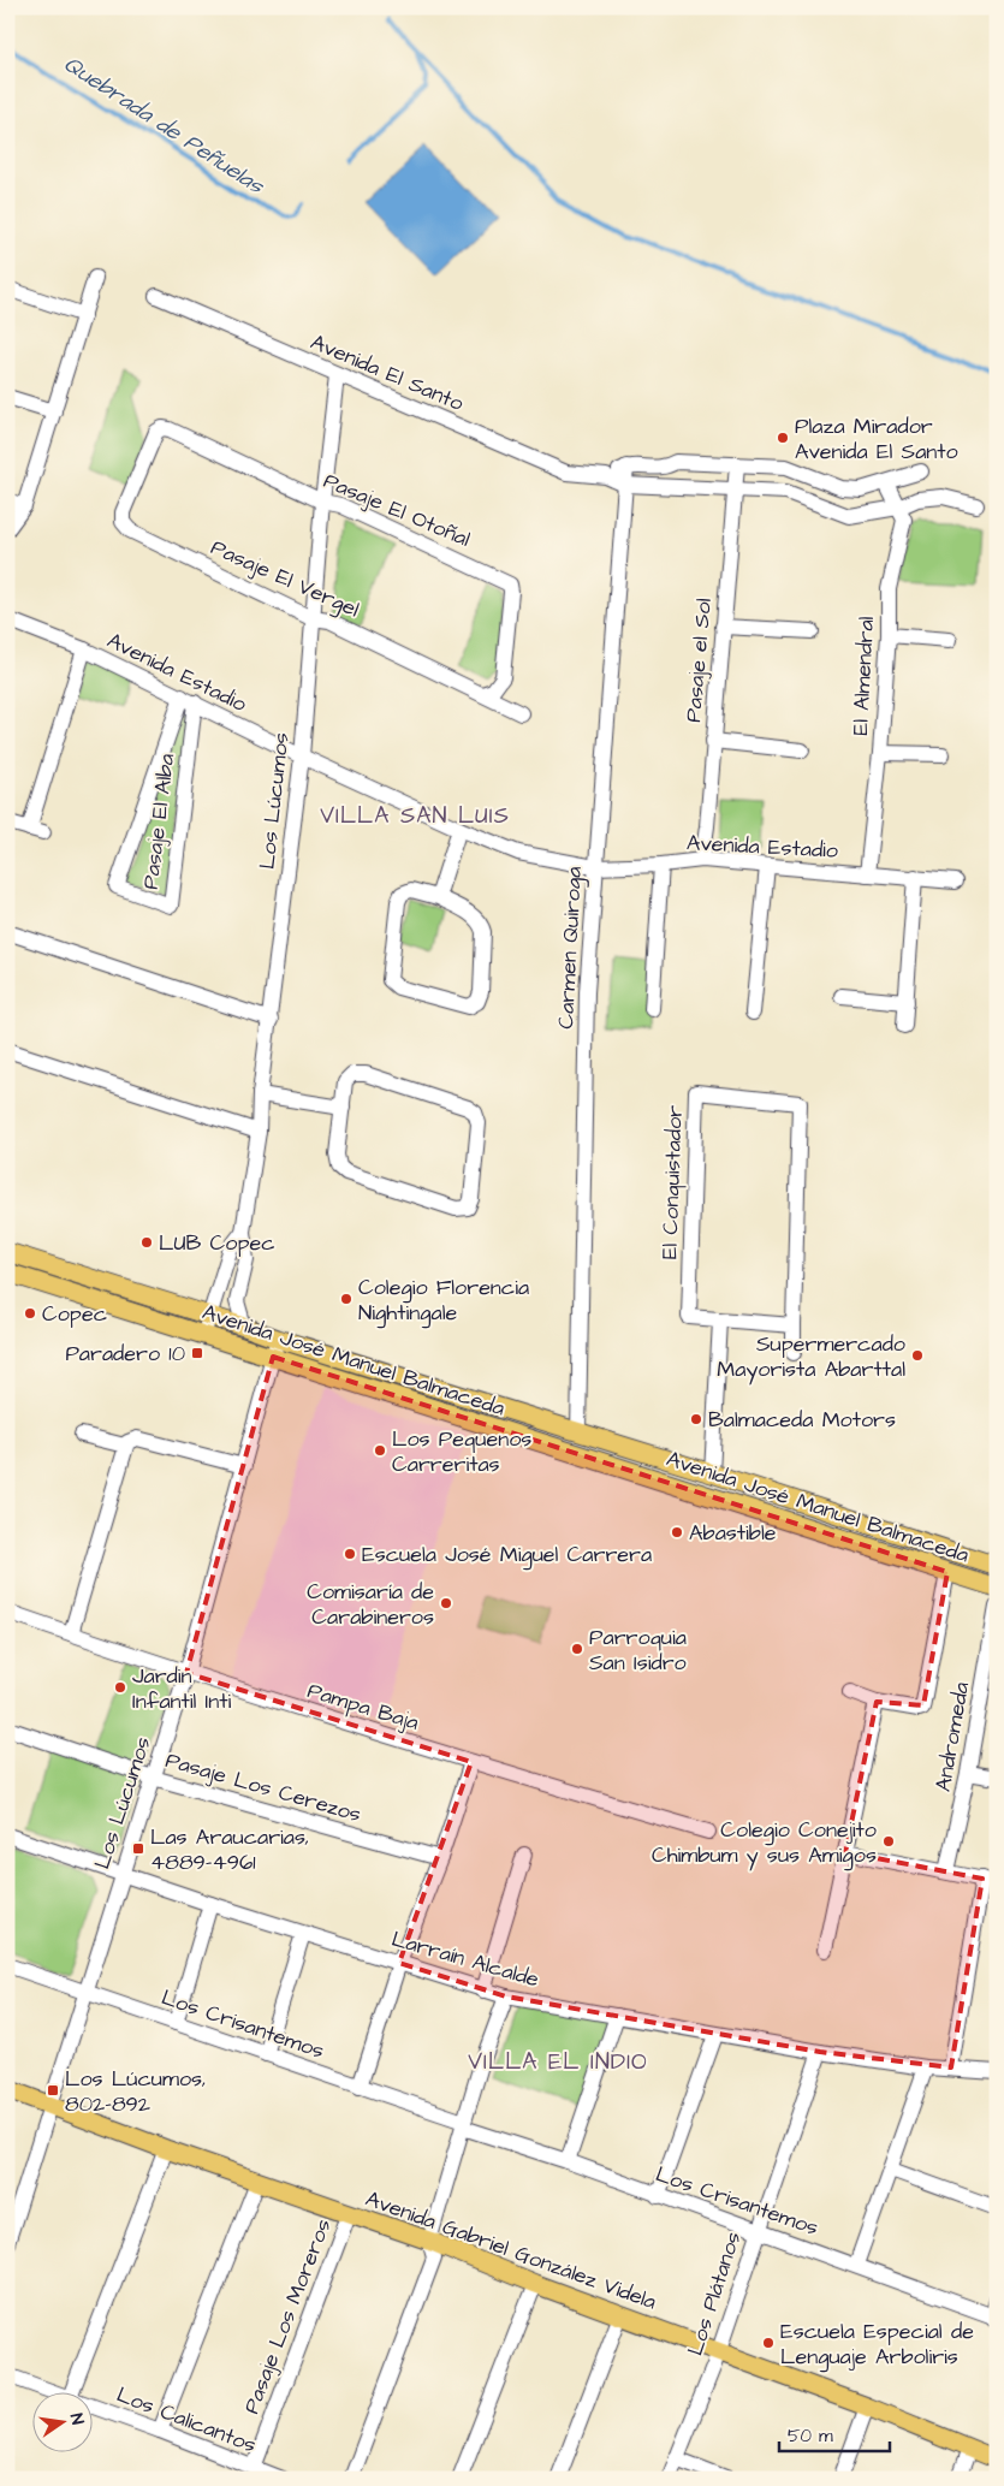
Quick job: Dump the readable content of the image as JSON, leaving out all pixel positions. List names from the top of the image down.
{
  "streets": {
    "main road": ["Avenida José Manuel Balmaceda", "Avenida Gabriel González Videla"],
    "street": [
      "Avenida El Santo",
      "Pasaje El Otoñal",
      "Pasaje El Vergel",
      "Pasaje el Sol",
      "Avenida Estadio",
      "El Almendral",
      "Los Lúcumos",
      "Pasaje El Alba",
      "Carmen Quiroga",
      "El Conquistador",
      "Pampa Baja",
      "Andromeda",
      "Pasaje Los Cerezos",
      "Larraín Alcalde",
      "Los Crisantemos",
      "Los Plátanos",
      "Pasaje Los Moreros",
      "Los Calicantos"
    ]
  },
  "crossings": [
    ["Avenida El Santo", "Pasaje el Sol"],
    ["Avenida El Santo", "El Almendral"],
    ["Avenida El Santo", "Los Lúcumos"],
    ["Avenida El Santo", "Carmen Quiroga"],
    ["Pasaje El Otoñal", "Pasaje El Vergel"],
    ["Pasaje El Otoñal", "Los Lúcumos"],
    ["Pasaje El Vergel", "Los Lúcumos"],
    ["Pasaje el Sol", "Avenida Estadio"],
    ["Avenida Estadio", "El Almendral"],
    ["Avenida Estadio", "Los Lúcumos"],
    ["Avenida Estadio", "Pasaje El Alba"],
    ["Avenida Estadio", "Carmen Quiroga"],
    ["Los Lúcumos", "Avenida José Manuel Balmaceda"],
    ["Los Lúcumos", "Pampa Baja"],
    ["Los Lúcumos", "Pasaje Los Cerezos"],
    ["Los Lúcumos", "Larraín Alcalde"],
    ["Los Lúcumos", "Los Crisantemos"],
    ["Los Lúcumos", "Avenida Gabriel González Videla"],
    ["Carmen Quiroga", "Avenida José Manuel Balmaceda"],
    ["Larraín Alcalde", "Los Plátanos"],
    ["Los Crisantemos", "Los Plátanos"],
    ["Avenida Gabriel González Videla", "Los Plátanos"],
    ["Avenida Gabriel González Videla", "Pasaje Los Moreros"],
    ["Pasaje Los Moreros", "Los Calicantos"]
  ],
  "districts": ["VILLA SAN LUIS", "VILLA EL INDIO"],
  "water": ["Quebrada de Peñuelas"],
  "places": {
    "other": [
      "Plaza Mirador Avenida El Santo",
      "LUB Copec",
      "Colegio Florencia Nightingale",
      "Copec",
      "Supermercado Mayorista Abarttal",
      "Balmaceda Motors",
      "Los Pequenos Carreritas",
      "Abastible",
      "Escuela José Miguel Carrera",
      "Comisaría de Carabineros",
      "Parroquia San Isidro",
      "Jardin Infantil Inti",
      "Colegio Conejito Chimbum y sus Amigos",
      "Escuela Especial de Lenguaje Arboliris"
    ],
    "transit": ["Paradero 10", "Las Araucarias, 4889-4961", "Los Lúcumos, 802-892"]
  },
  "scale_bar": "50 m",
  "north": "right"
}
